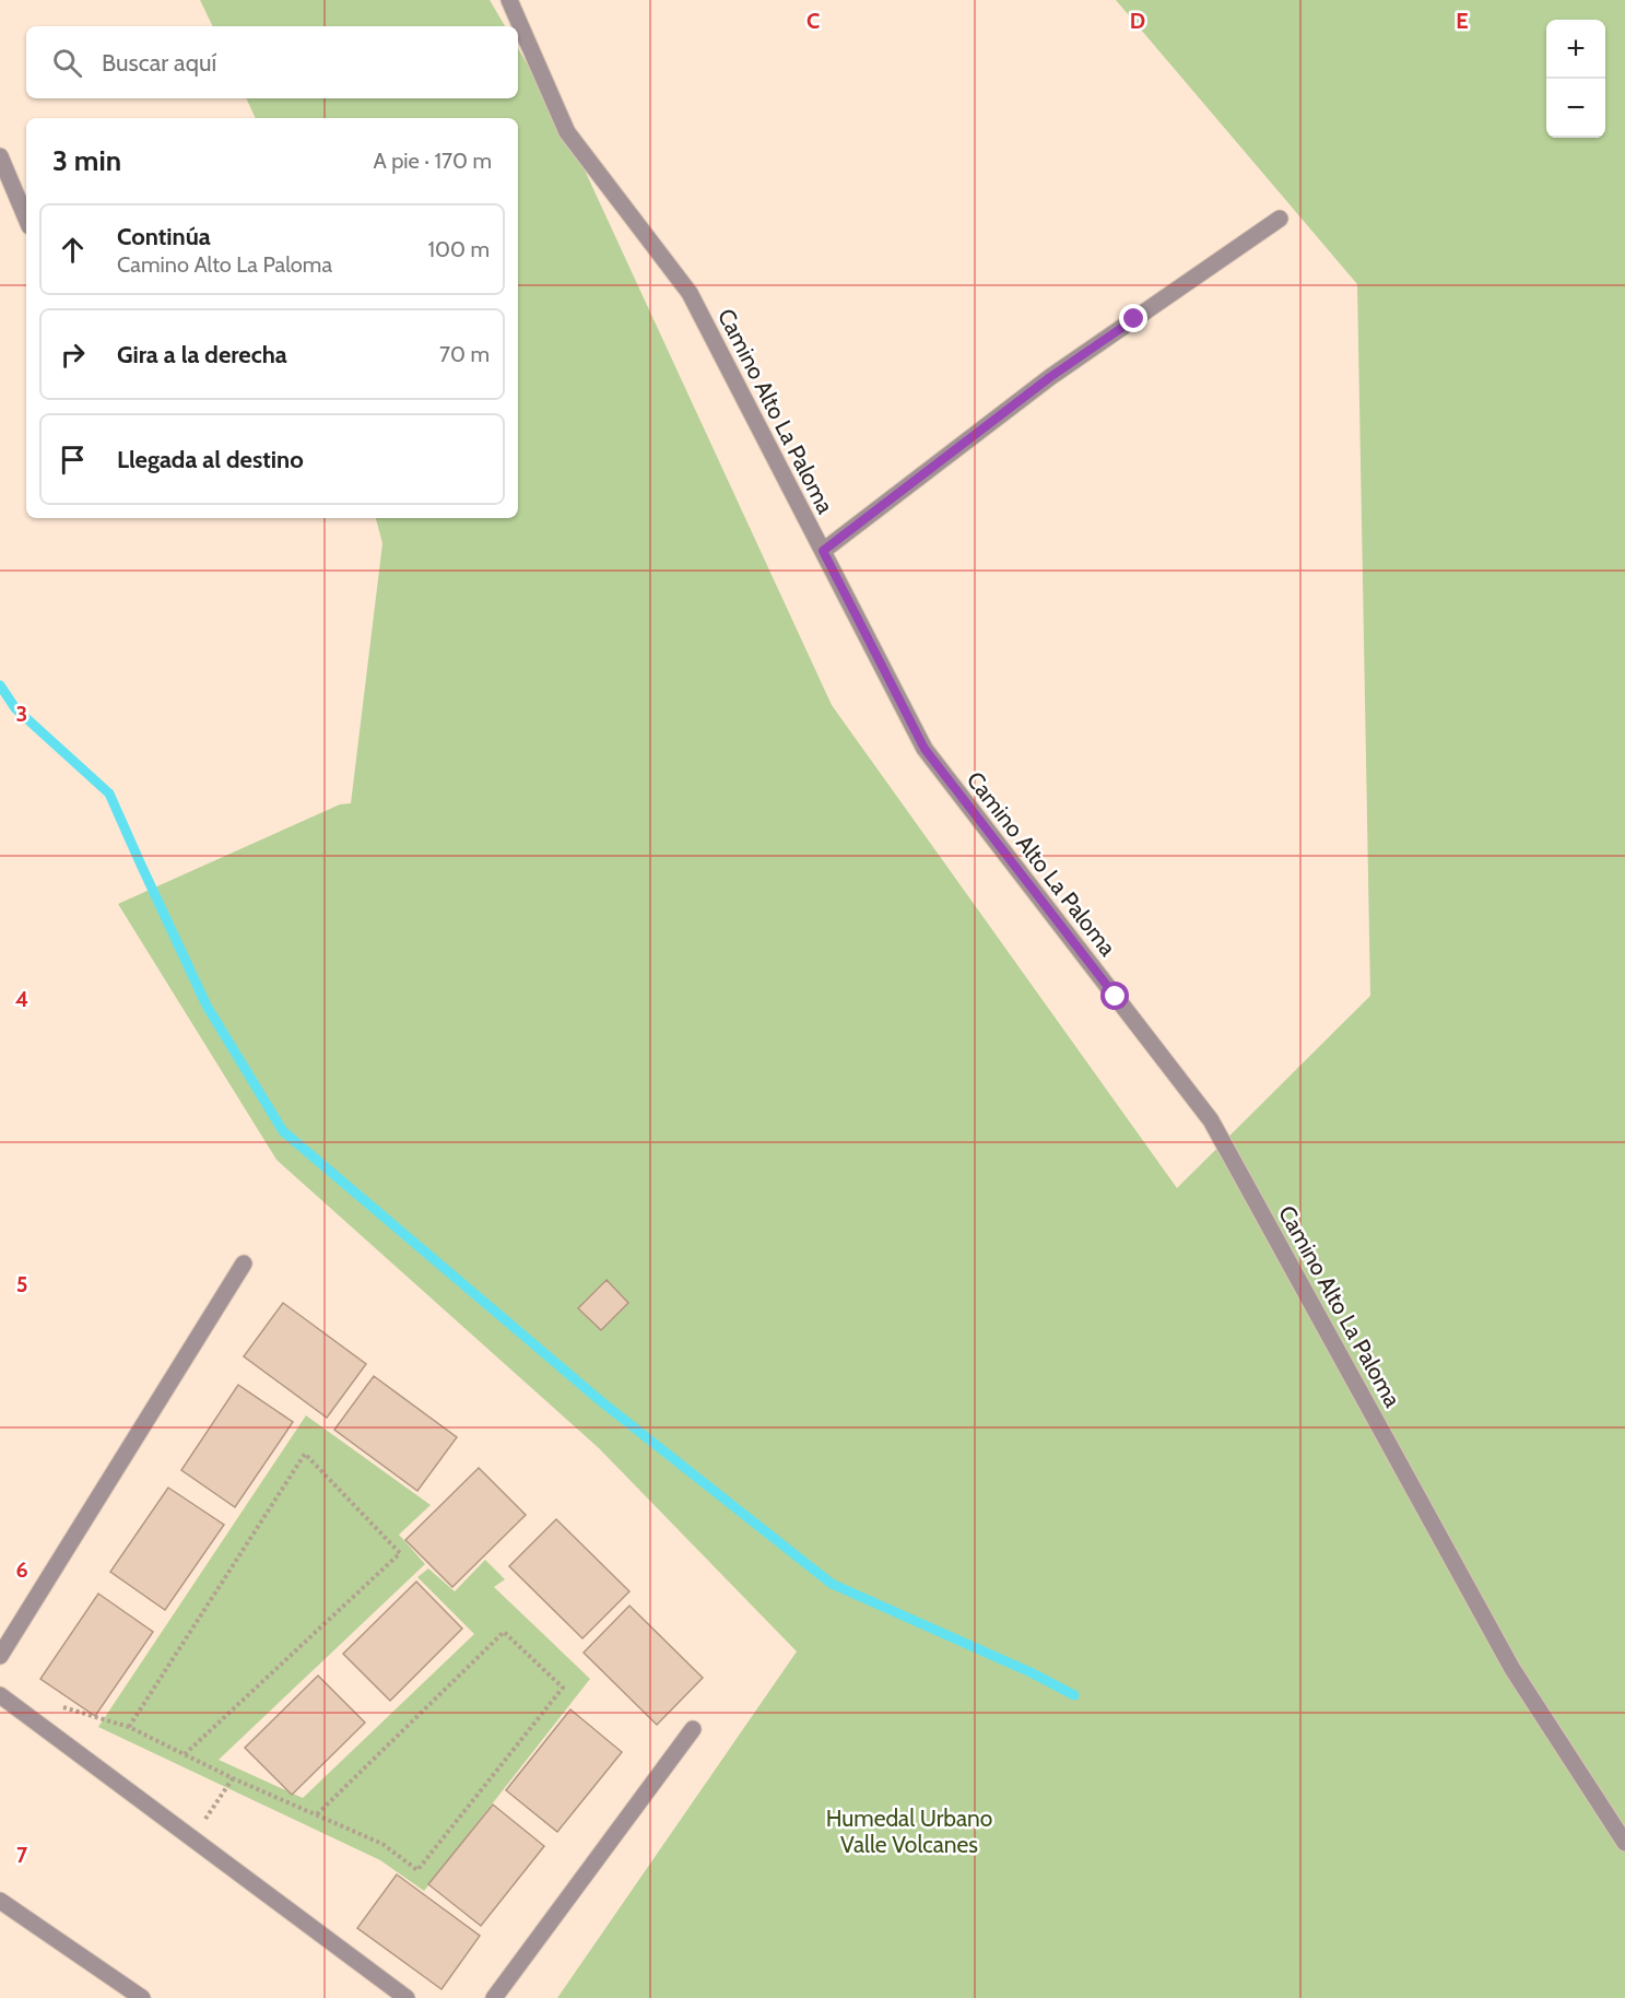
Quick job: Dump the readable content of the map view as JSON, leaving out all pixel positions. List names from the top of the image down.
{
  "streets": {
    "street": ["Camino Alto La Paloma"]
  },
  "parks": ["Humedal Urbano Valle Volcanes"],
  "page": {
    "map_buttons": ["+", "−"],
    "search": "Buscar aquí",
    "heading": ["3 min", "A pie · 170 m"],
    "list": [
      ["Continúa", "Camino Alto La Paloma", "100 m"],
      ["Gira a la derecha", "70 m"],
      "Llegada al destino"
    ]
  },
  "grid": {
    "columns": ["C", "D", "E"],
    "rows": [
      "3",
      "4",
      "5",
      "6",
      "7"
    ]
  }
}
